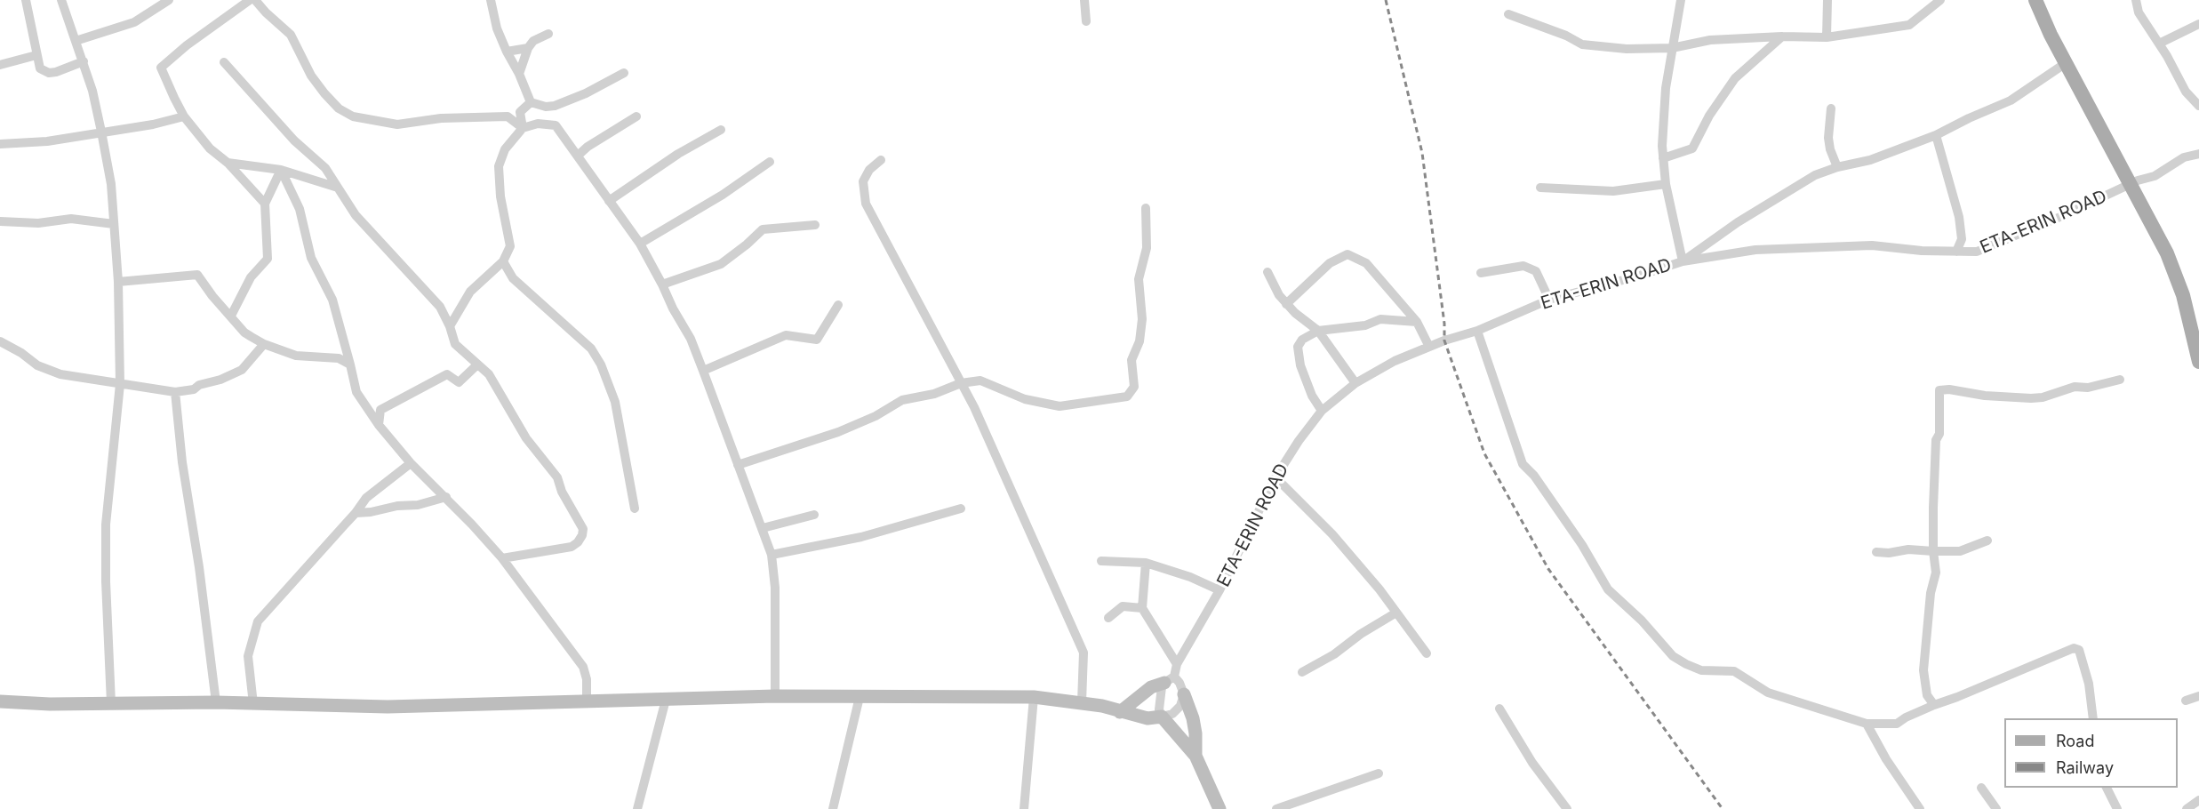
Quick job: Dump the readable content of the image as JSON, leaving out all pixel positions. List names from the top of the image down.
{
  "streets": {
    "street": ["ETA-ERIN ROAD"]
  },
  "legend": ["Road", "Railway"]
}
